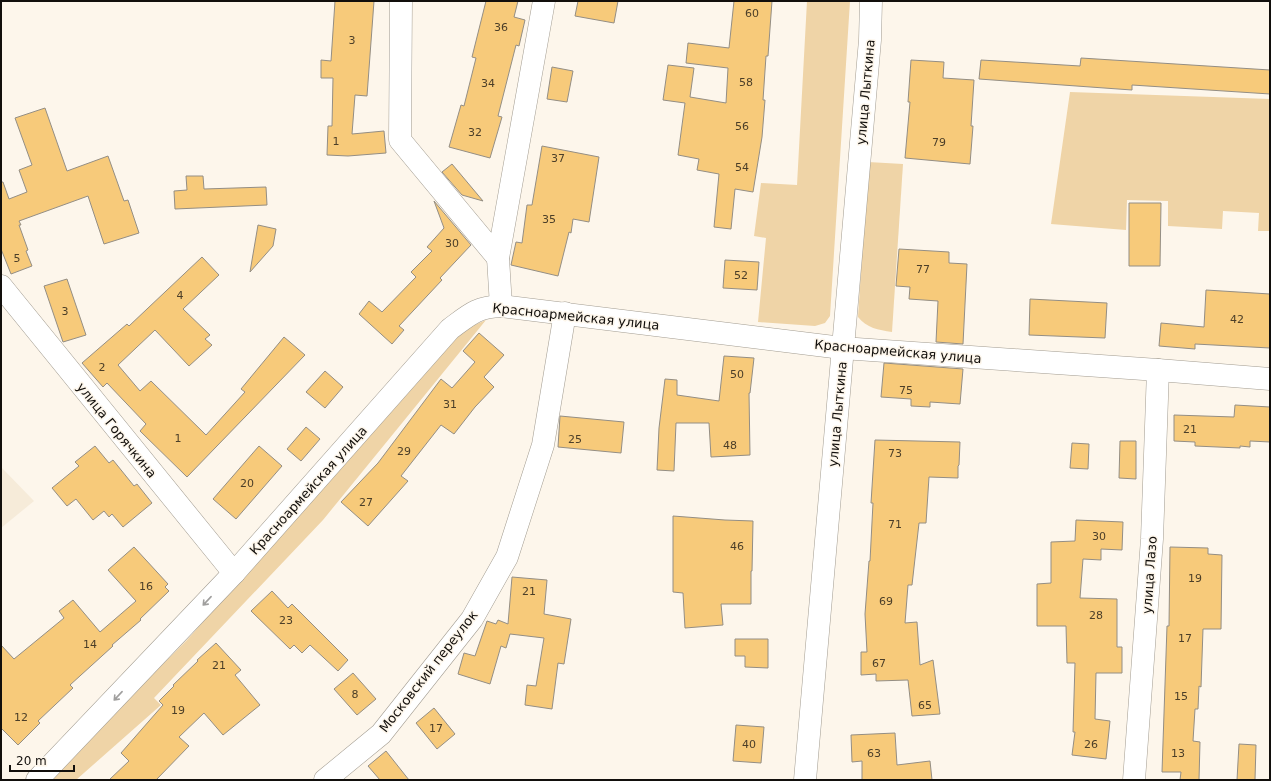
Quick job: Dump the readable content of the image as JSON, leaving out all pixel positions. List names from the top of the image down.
{
  "streets": {
    "street": [
      "улица Лыткина",
      "Красноармейская улица",
      "улица Горячкина",
      "улица Лазо",
      "Московский переулок"
    ]
  },
  "crossings": [
    ["улица Лыткина", "Красноармейская улица"],
    ["Красноармейская улица", "улица Горячкина"],
    ["Красноармейская улица", "улица Лазо"],
    ["Красноармейская улица", "Московский переулок"]
  ],
  "house_numbers": [
    "60",
    "36",
    "3",
    "58",
    "34",
    "56",
    "32",
    "1",
    "79",
    "37",
    "54",
    "35",
    "30",
    "5",
    "77",
    "52",
    "4",
    "3",
    "42",
    "2",
    "50",
    "75",
    "31",
    "21",
    "1",
    "25",
    "48",
    "29",
    "73",
    "20",
    "27",
    "71",
    "30",
    "46",
    "19",
    "16",
    "21",
    "69",
    "28",
    "23",
    "17",
    "14",
    "67",
    "21",
    "8",
    "15",
    "65",
    "19",
    "12",
    "17",
    "40",
    "26",
    "63",
    "13"
  ],
  "scale_bar": "20 m"
}
